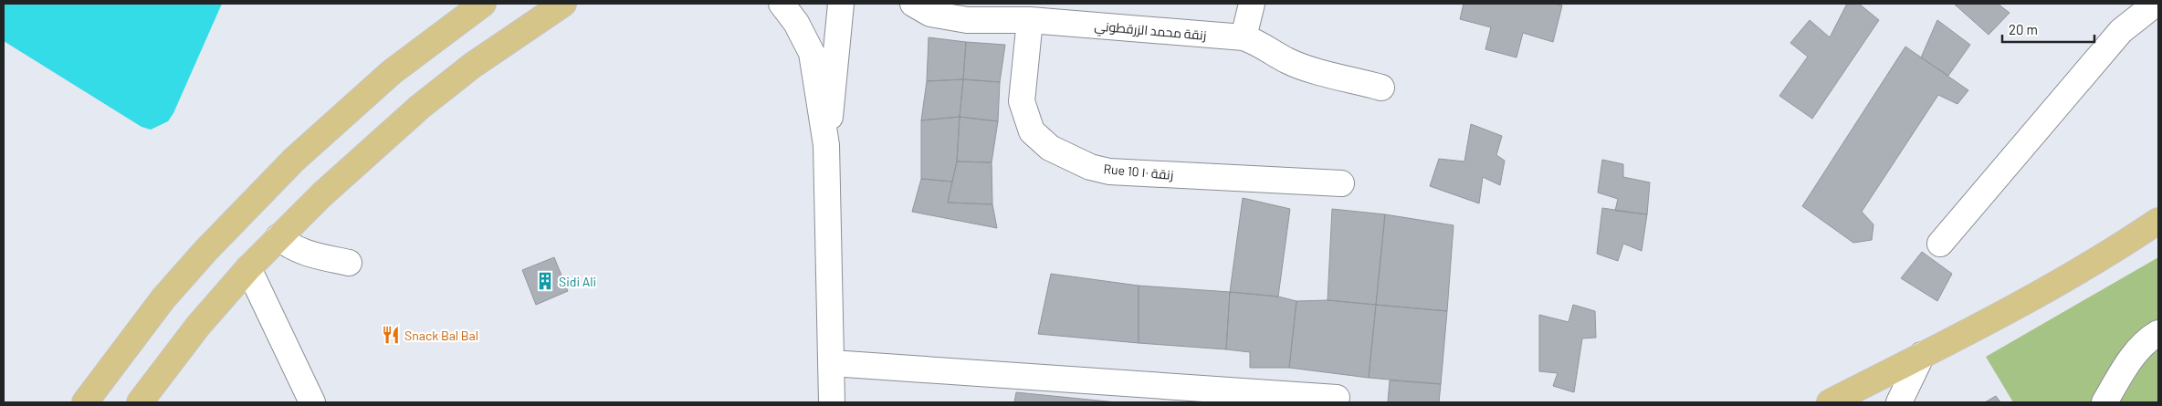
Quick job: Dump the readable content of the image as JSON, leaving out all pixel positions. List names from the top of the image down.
{
  "streets": {
    "street": ["زنقة محمد الزرقطوني", "Rue 10 زنقة ١٠"]
  },
  "crossings": [
    ["زنقة محمد الزرقطوني", "Rue 10 زنقة ١٠"]
  ],
  "places": {
    "building": ["Sidi Ali"],
    "restaurant": ["Snack Bal Bal"]
  },
  "scale_bar": "20 m"
}
